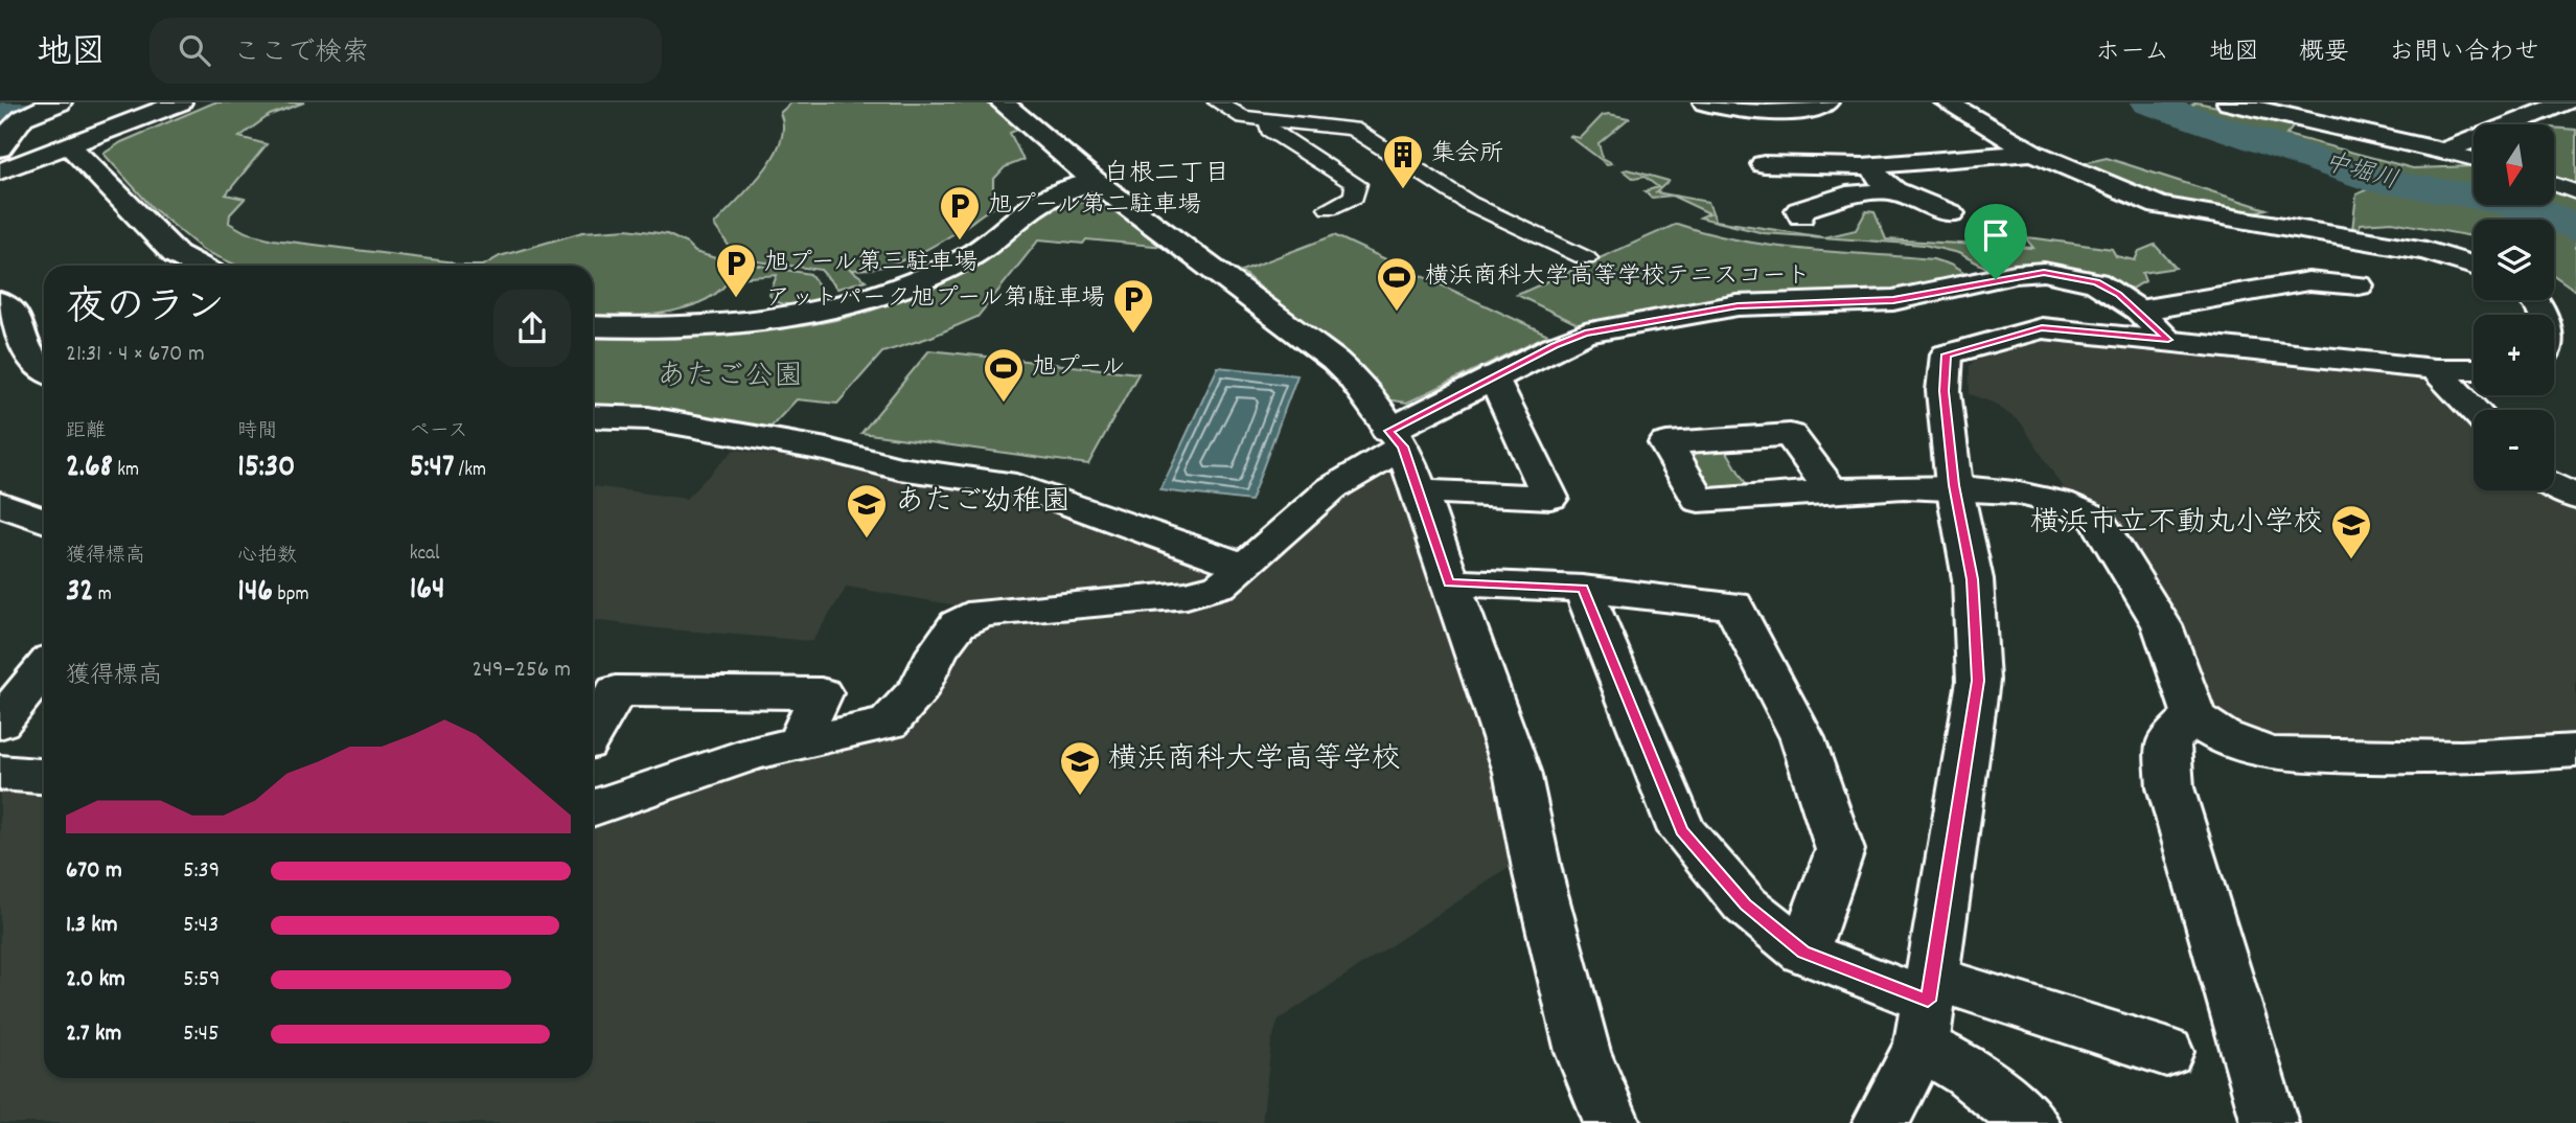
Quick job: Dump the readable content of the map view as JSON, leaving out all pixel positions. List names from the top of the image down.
{
  "districts": ["白根二丁目"],
  "water": ["中堀川"],
  "parks": ["あたご公園"],
  "places": {
    "building": ["集会所"],
    "parking": ["旭プール第二駐車場", "旭プール第三駐車場", "アットパーク旭プール第1駐車場"],
    "sports": ["横浜商科大学高等学校テニスコート", "旭プール"],
    "school or university": ["あたご幼稚園", "横浜市立不動丸小学校", "横浜商科大学高等学校"]
  },
  "north": "bottom",
  "page": {
    "header": "地図",
    "search": "ここで検索",
    "nav": [
      "ホーム",
      "地図",
      "概要",
      "お問い合わせ"
    ],
    "map_buttons": ["+", "−"],
    "heading": ["夜のラン", "21:31 · 4 × 670 m"],
    "stats": [
      ["距離", "2.68 km"],
      ["時間", "15:30"],
      ["ペース", "5:47 /km"],
      ["獲得標高", "32 m"],
      ["心拍数", "146 bpm"],
      ["kcal", "164"]
    ],
    "chart": ["獲得標高", "249–256 m"],
    "list": [
      {
        "name": "670 m",
        "note": "5:39"
      },
      {
        "name": "1.3 km",
        "note": "5:43"
      },
      {
        "name": "2.0 km",
        "note": "5:59"
      },
      {
        "name": "2.7 km",
        "note": "5:45"
      }
    ]
  }
}
